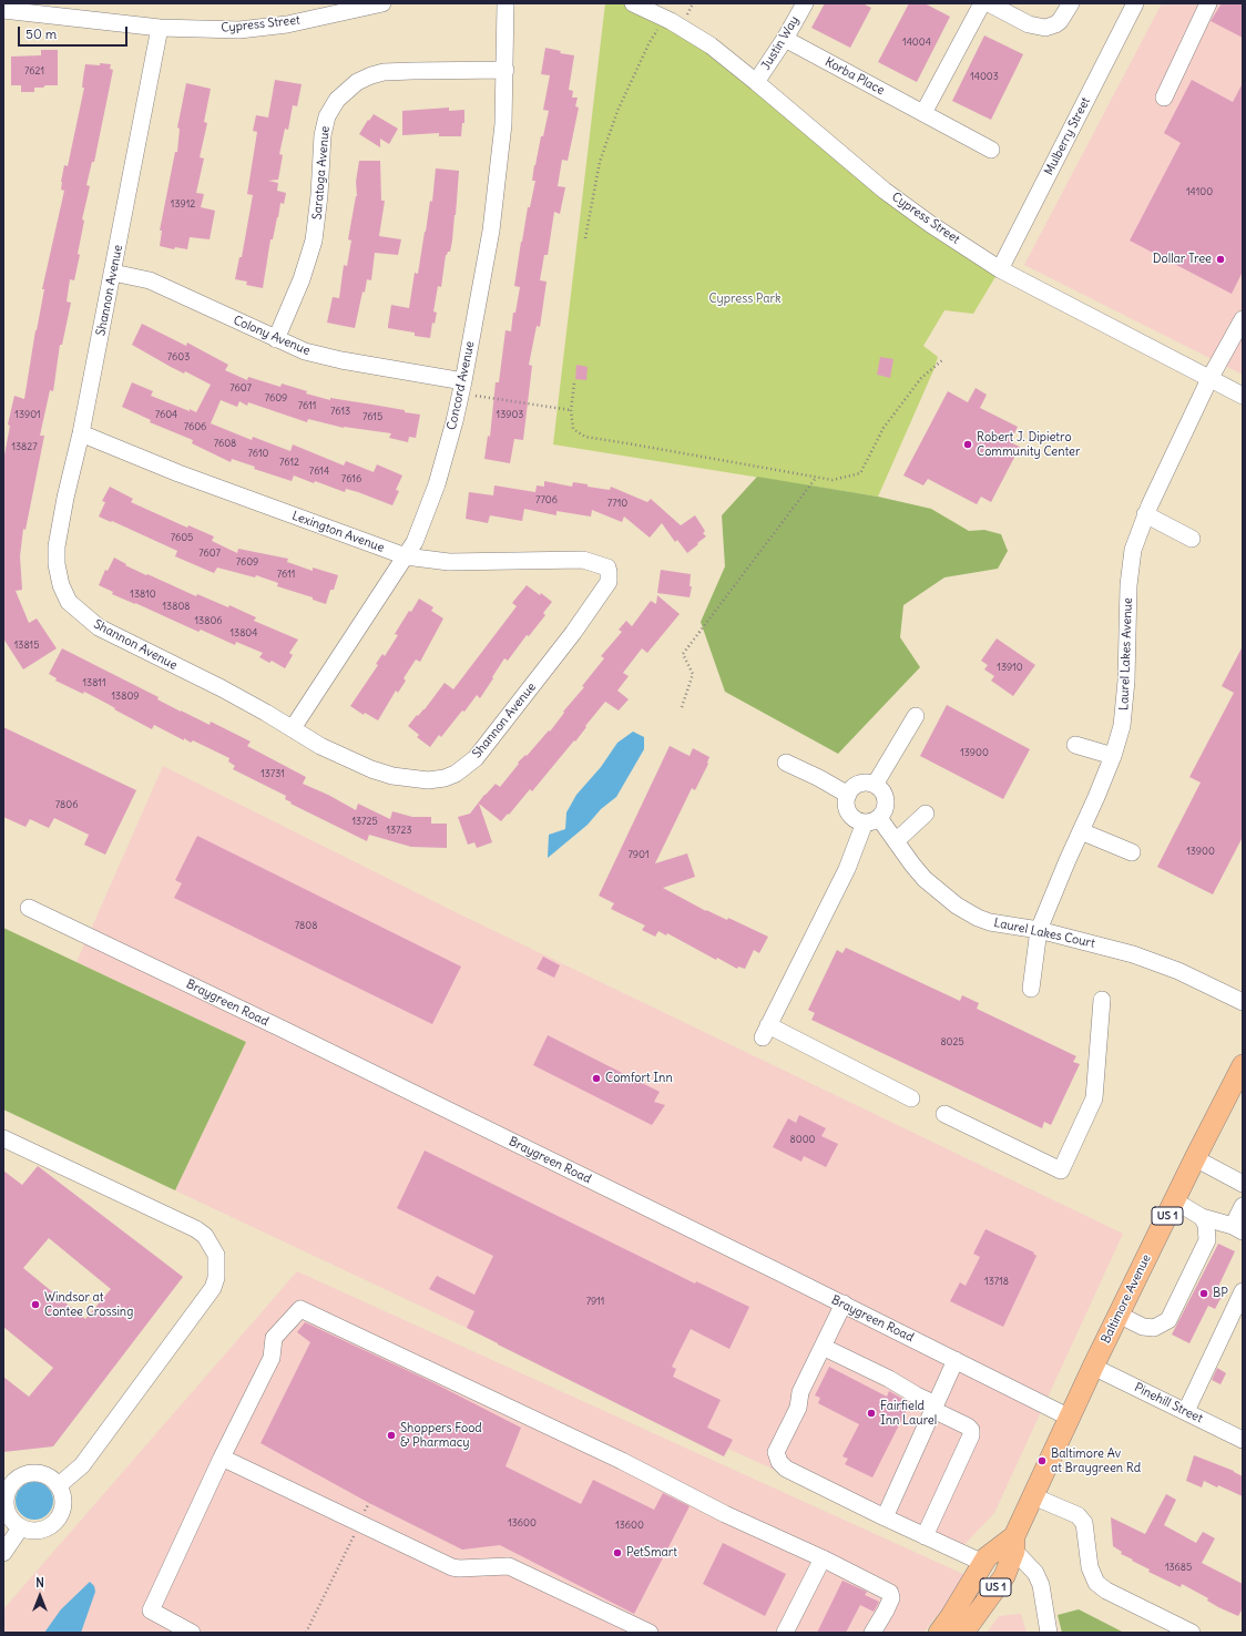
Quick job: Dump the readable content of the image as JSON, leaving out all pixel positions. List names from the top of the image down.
{
  "streets": {
    "main road": ["US 1", "Baltimore Avenue"],
    "street": [
      "Cypress Street",
      "Justin Way",
      "Korba Place",
      "Mulberry Street",
      "Saratoga Avenue",
      "Shannon Avenue",
      "Colony Avenue",
      "Concord Avenue",
      "Lexington Avenue",
      "Laurel Lakes Avenue",
      "Laurel Lakes Court",
      "Braygreen Road",
      "Pinehill Street"
    ]
  },
  "crossings": [
    ["Cypress Street", "Justin Way"],
    ["Cypress Street", "Mulberry Street"],
    ["Cypress Street", "Shannon Avenue"],
    ["Cypress Street", "Laurel Lakes Avenue"],
    ["Justin Way", "Korba Place"],
    ["Saratoga Avenue", "Colony Avenue"],
    ["Saratoga Avenue", "Concord Avenue"],
    ["Shannon Avenue", "Colony Avenue"],
    ["Shannon Avenue", "Concord Avenue"],
    ["Shannon Avenue", "Lexington Avenue"],
    ["Colony Avenue", "Concord Avenue"],
    ["Concord Avenue", "Lexington Avenue"],
    ["Laurel Lakes Avenue", "Laurel Lakes Court"],
    ["Braygreen Road", "Baltimore Avenue"],
    ["Baltimore Avenue", "Pinehill Street"]
  ],
  "parks": ["Cypress Park"],
  "places": [
    "Dollar Tree",
    "Robert J. Dipietro Community Center",
    "Comfort Inn",
    "BP",
    "Windsor at Contee Crossing",
    "Fairfield Inn Laurel",
    "Shoppers Food & Pharmacy",
    "Baltimore Av at Braygreen Rd",
    "PetSmart"
  ],
  "house_numbers": [
    "14004",
    "7621",
    "14003",
    "14100",
    "13912",
    "7603",
    "7607",
    "7609",
    "7611",
    "7613",
    "13901",
    "7604",
    "13903",
    "7615",
    "7606",
    "7608",
    "13827",
    "7610",
    "7612",
    "7614",
    "7616",
    "7706",
    "7710",
    "7605",
    "7607",
    "7609",
    "7611",
    "13810",
    "13808",
    "13806",
    "13804",
    "13815",
    "13910",
    "13811",
    "13809",
    "13900",
    "13731",
    "7806",
    "13725",
    "13723",
    "13900",
    "7901",
    "7808",
    "8025",
    "8000",
    "13718",
    "7911",
    "13600",
    "13600",
    "13685"
  ],
  "scale_bar": "50 m",
  "north": "top"
}
